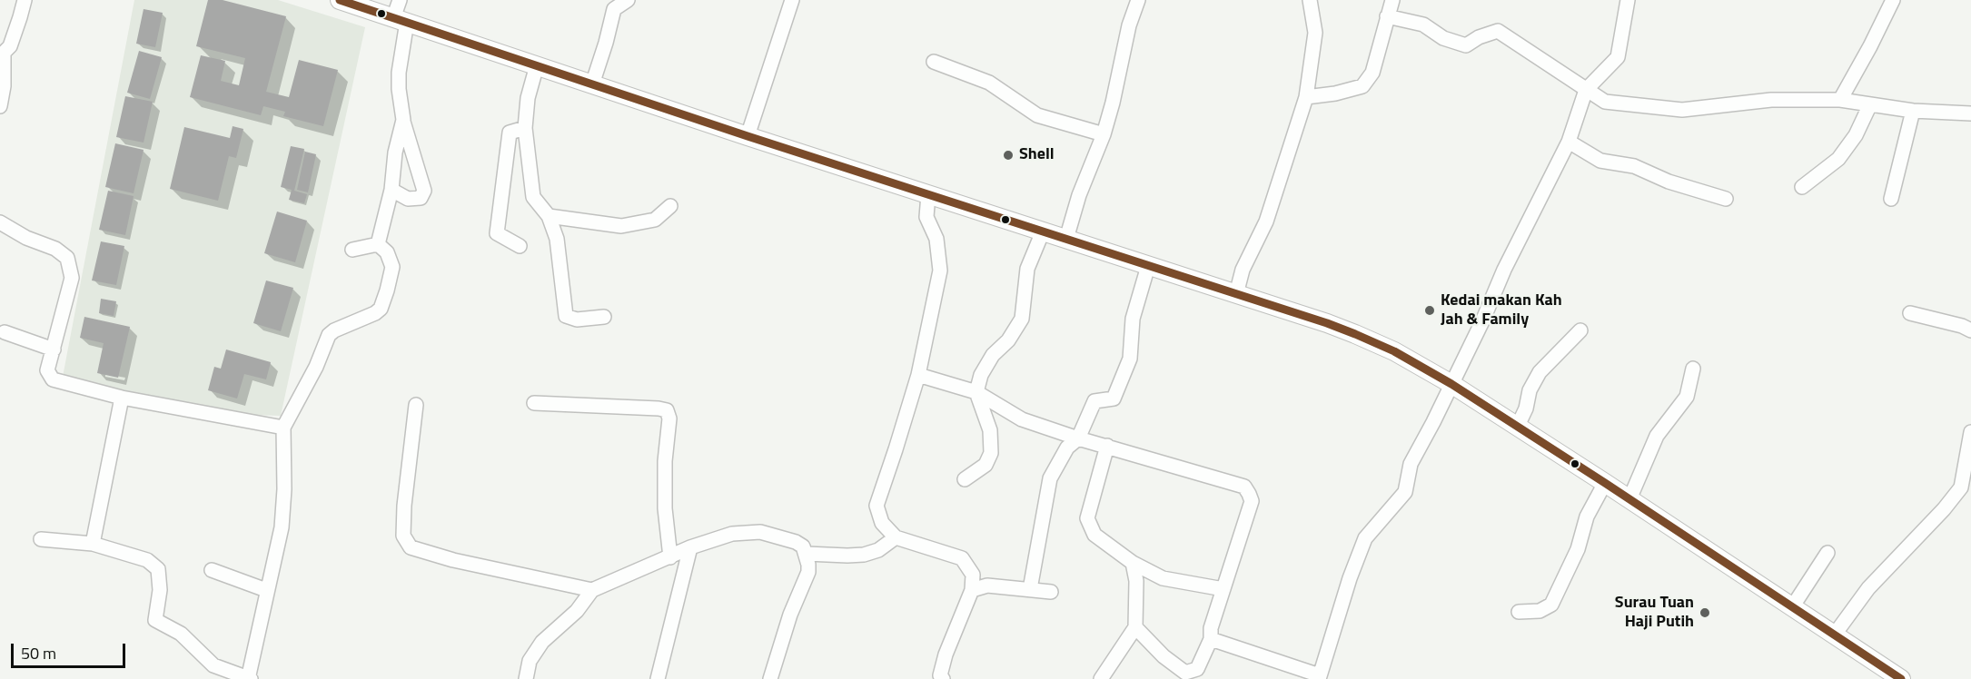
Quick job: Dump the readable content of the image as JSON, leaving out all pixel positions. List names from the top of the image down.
{
  "places": ["Shell", "Kedai makan Kah Jah & Family", "Surau Tuan Haji Putih"],
  "scale_bar": "50 m"
}
